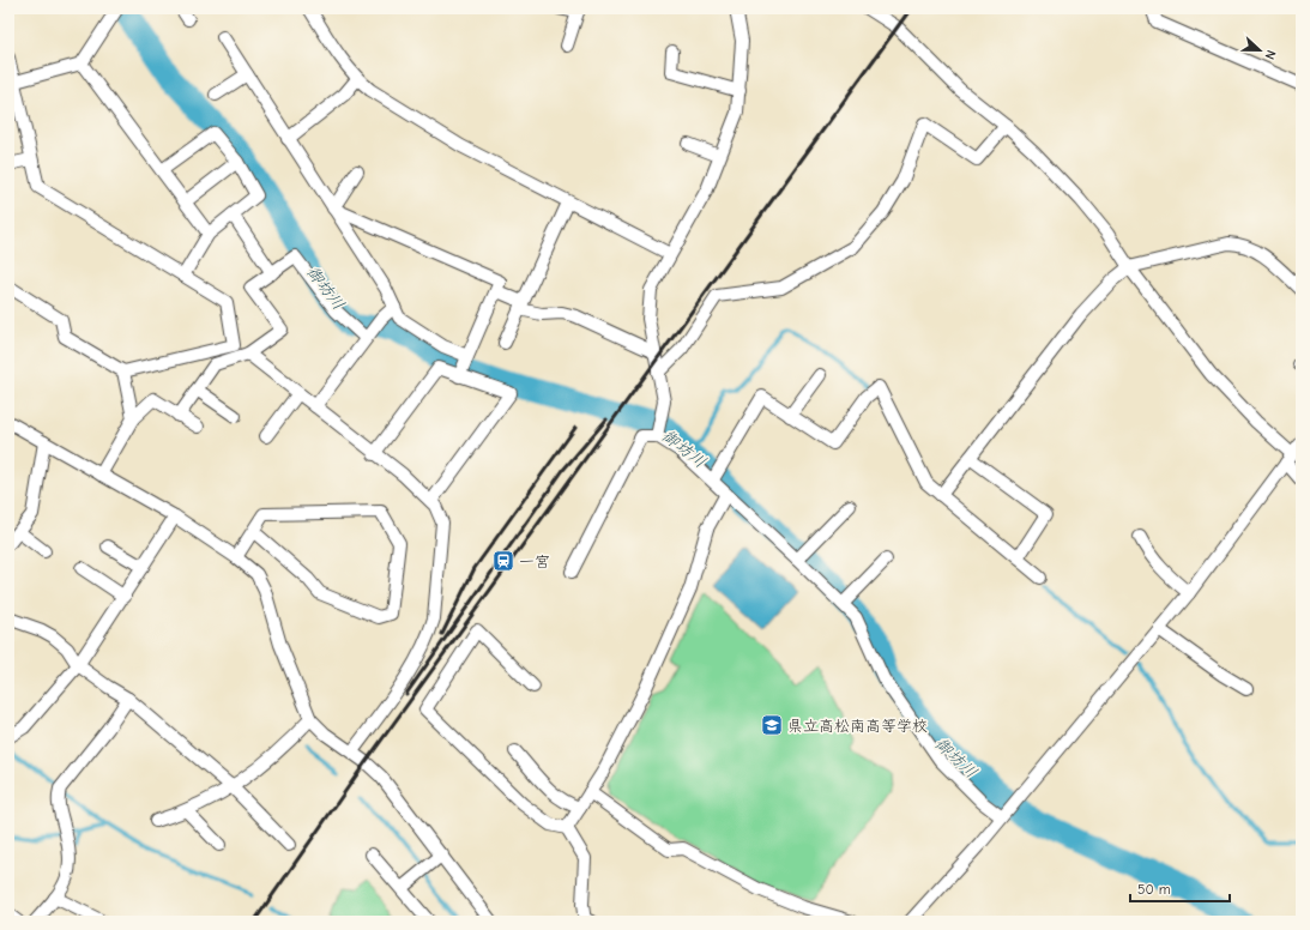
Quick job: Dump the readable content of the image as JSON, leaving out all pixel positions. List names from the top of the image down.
{
  "water": ["御坊川"],
  "places": {
    "station": ["一宮"],
    "school or university": ["県立高松南高等学校"]
  },
  "scale_bar": "50 m",
  "north": "right"
}
